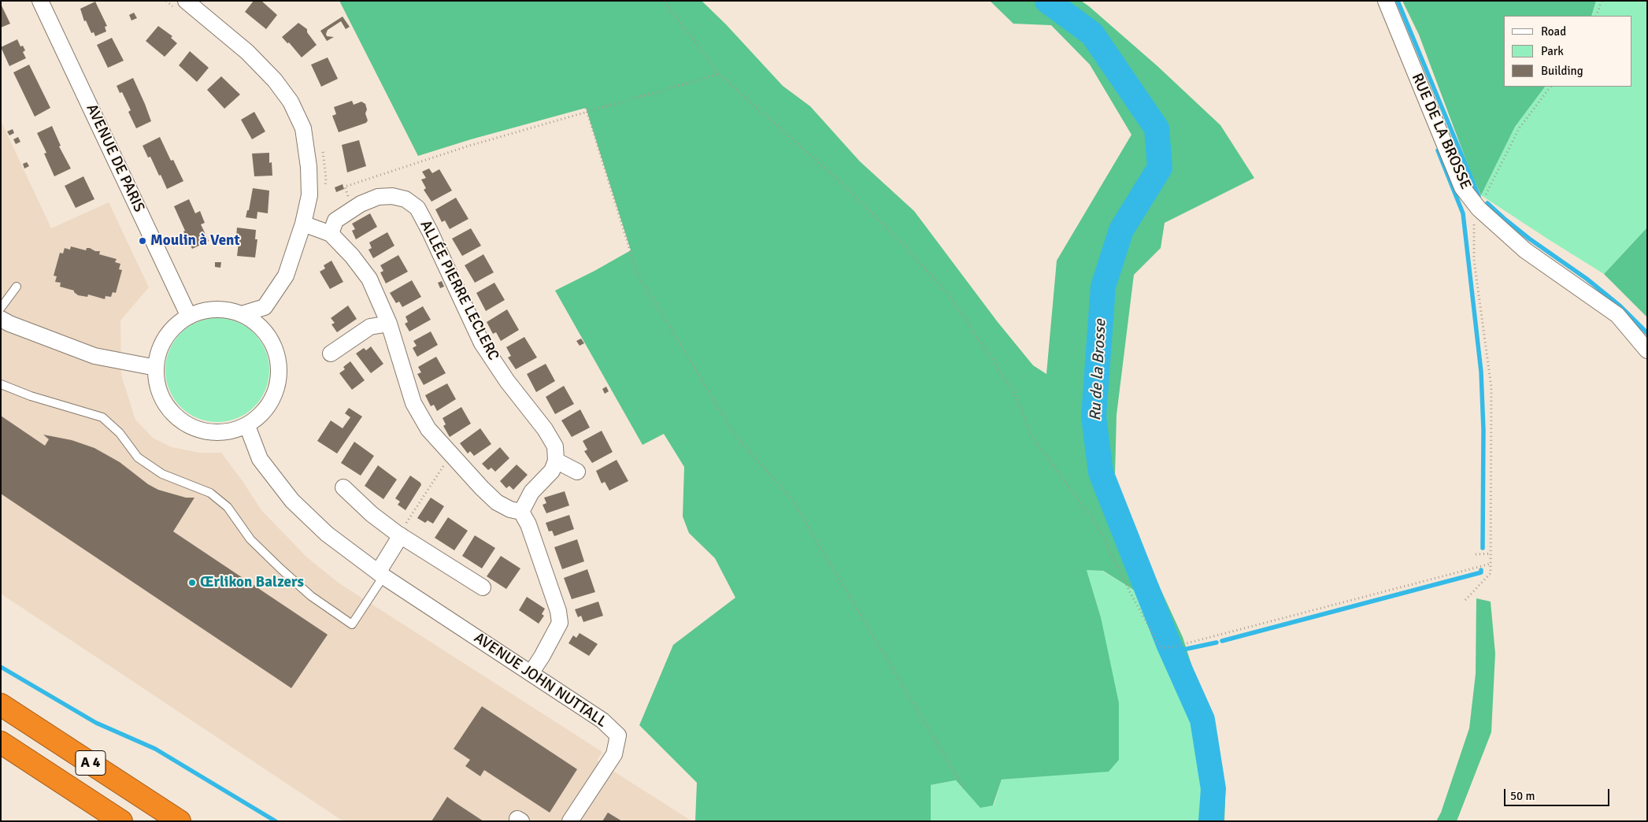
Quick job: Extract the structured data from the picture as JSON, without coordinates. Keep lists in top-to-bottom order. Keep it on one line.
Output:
{"streets":{"highway":["A 4"],"street":["RUE DE LA BROSSE","AVENUE DE PARIS","ALLÉE PIERRE LECLERC","AVENUE JOHN NUTTALL"]},"crossings":[["AVENUE DE PARIS","AVENUE JOHN NUTTALL"]],"water":["Ru de la Brosse"],"places":["Moulin à Vent","Œrlikon Balzers"],"legend":["Road","Park","Building"],"scale_bar":"50 m"}
